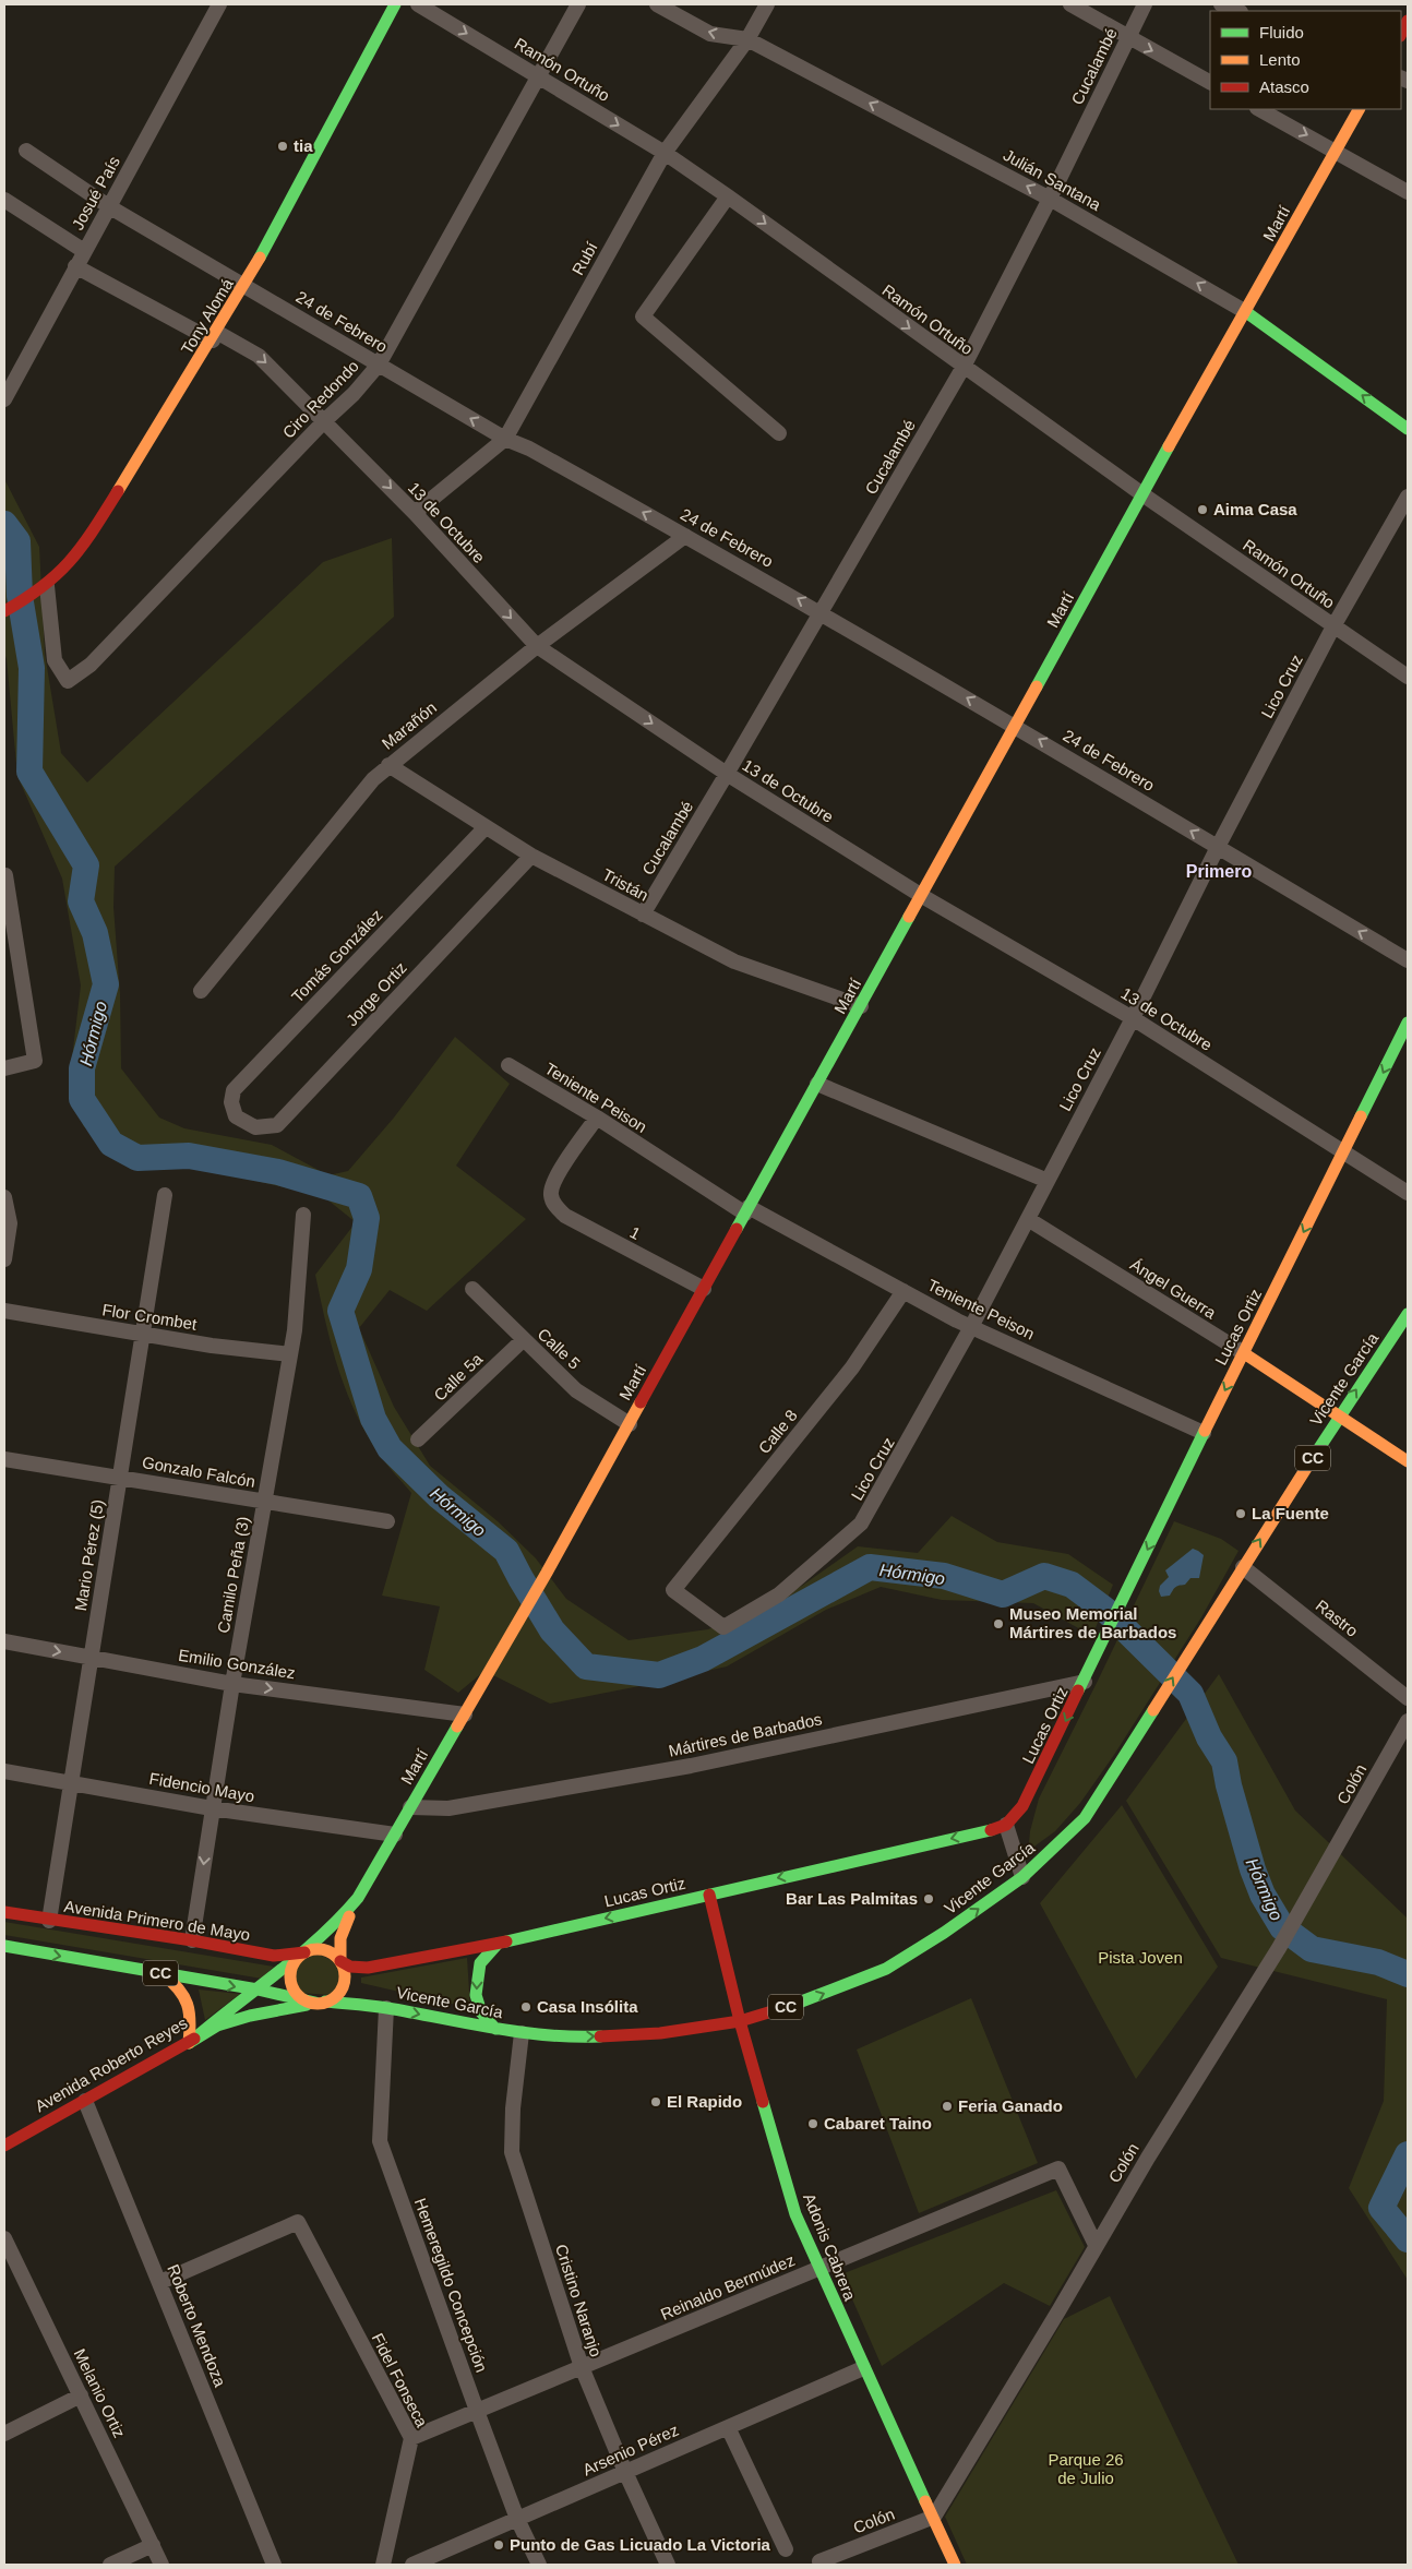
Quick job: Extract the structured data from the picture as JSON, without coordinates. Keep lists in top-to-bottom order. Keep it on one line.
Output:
{"streets":{"main road":["Julián Santana","Martí","Tony Alomá","Ángel Guerra","Lucas Ortiz","Vicente García","CC","Avenida Primero de Mayo","Avenida Roberto Reyes","Adonis Cabrera"],"street":["Cucalambé","Ramón Ortuño","Josué País","Rubí","24 de Febrero","Ciro Redondo","13 de Octubre","Lico Cruz","Marañón","Tristán","Tomás González","Jorge Ortiz","Teniente Peison","1","Flor Crombet","Calle 5","Calle 5a","Calle 8","Gonzalo Falcón","Mario Pérez (5)","Camilo Peña (3)","Rastro","Emilio González","Mártires de Barbados","Colón","Fidencio Mayo","Hemeregildo Concepción","Reinaldo Bermúdez","Cristino Naranjo","Roberto Mendoza","Fidel Fonseca","Melanio Ortiz","Arsenio Pérez"]},"crossings":[["Cucalambé","Ramón Ortuño"],["Cucalambé","Julián Santana"],["Cucalambé","24 de Febrero"],["Cucalambé","13 de Octubre"],["Cucalambé","Tristán"],["Ramón Ortuño","Martí"],["Ramón Ortuño","Rubí"],["Ramón Ortuño","Ciro Redondo"],["Ramón Ortuño","Lico Cruz"],["Julián Santana","Martí"],["Julián Santana","Rubí"],["Josué País","24 de Febrero"],["Josué País","13 de Octubre"],["Martí","24 de Febrero"],["Martí","13 de Octubre"],["Martí","Tristán"],["Martí","Teniente Peison"],["Martí","1"],["Martí","Lucas Ortiz"],["Martí","Calle 5"],["Martí","Vicente García"],["Martí","CC"],["Martí","Emilio González"],["Martí","Mártires de Barbados"],["Martí","Fidencio Mayo"],["Martí","Avenida Primero de Mayo"],["Martí","Avenida Roberto Reyes"],["Rubí","24 de Febrero"],["Rubí","13 de Octubre"],["Tony Alomá","24 de Febrero"],["Tony Alomá","Ciro Redondo"],["Tony Alomá","13 de Octubre"],["24 de Febrero","Ciro Redondo"],["24 de Febrero","Lico Cruz"],["24 de Febrero","Marañón"],["Ciro Redondo","13 de Octubre"],["13 de Octubre","Lico Cruz"],["13 de Octubre","Marañón"],["13 de Octubre","Lucas Ortiz"],["Lico Cruz","Teniente Peison"],["Lico Cruz","Ángel Guerra"],["Lico Cruz","Calle 8"],["Marañón","Tristán"],["Tristán","Tomás González"],["Tristán","Jorge Ortiz"],["Tomás González","Jorge Ortiz"],["Teniente Peison","1"],["Teniente Peison","Lucas Ortiz"],["Teniente Peison","Calle 8"],["Ángel Guerra","Lucas Ortiz"],["Ángel Guerra","Vicente García"],["Flor Crombet","Mario Pérez (5)"],["Flor Crombet","Camilo Peña (3)"],["Lucas Ortiz","Vicente García"],["Lucas Ortiz","CC"],["Lucas Ortiz","Mártires de Barbados"],["Lucas Ortiz","Avenida Primero de Mayo"],["Lucas Ortiz","Avenida Roberto Reyes"],["Lucas Ortiz","Adonis Cabrera"],["Calle 5","Calle 5a"],["Vicente García","CC"],["Vicente García","Rastro"],["Vicente García","Avenida Primero de Mayo"],["Vicente García","Avenida Roberto Reyes"],["Vicente García","Adonis Cabrera"],["Vicente García","Hemeregildo Concepción"],["Vicente García","Cristino Naranjo"],["CC","Avenida Primero de Mayo"],["CC","Avenida Roberto Reyes"],["Gonzalo Falcón","Mario Pérez (5)"],["Gonzalo Falcón","Camilo Peña (3)"],["Mario Pérez (5)","Emilio González"],["Mario Pérez (5)","Fidencio Mayo"],["Mario Pérez (5)","Avenida Primero de Mayo"],["Camilo Peña (3)","Emilio González"],["Camilo Peña (3)","Fidencio Mayo"],["Camilo Peña (3)","Avenida Primero de Mayo"],["Colón","Adonis Cabrera"],["Colón","Reinaldo Bermúdez"],["Avenida Primero de Mayo","Avenida Roberto Reyes"],["Avenida Roberto Reyes","Roberto Mendoza"],["Adonis Cabrera","Reinaldo Bermúdez"],["Adonis Cabrera","Arsenio Pérez"],["Hemeregildo Concepción","Reinaldo Bermúdez"],["Hemeregildo Concepción","Arsenio Pérez"],["Reinaldo Bermúdez","Cristino Naranjo"],["Reinaldo Bermúdez","Fidel Fonseca"],["Cristino Naranjo","Arsenio Pérez"],["Roberto Mendoza","Fidel Fonseca"]],"one_way":["Ramón Ortuño","Julián Santana","24 de Febrero","13 de Octubre","Lucas Ortiz","Vicente García","Emilio González"],"districts":["Primero"],"water":["Hórmigo"],"parks":["Pista Joven","Parque 26 de Julio"],"places":["tia","Aima Casa","La Fuente","Museo Memorial Mártires de Barbados","Bar Las Palmitas","Casa Insólita","El Rapido","Feria Ganado","Cabaret Taino","Punto de Gas Licuado La Victoria"],"legend":["Fluido","Lento","Atasco"]}
